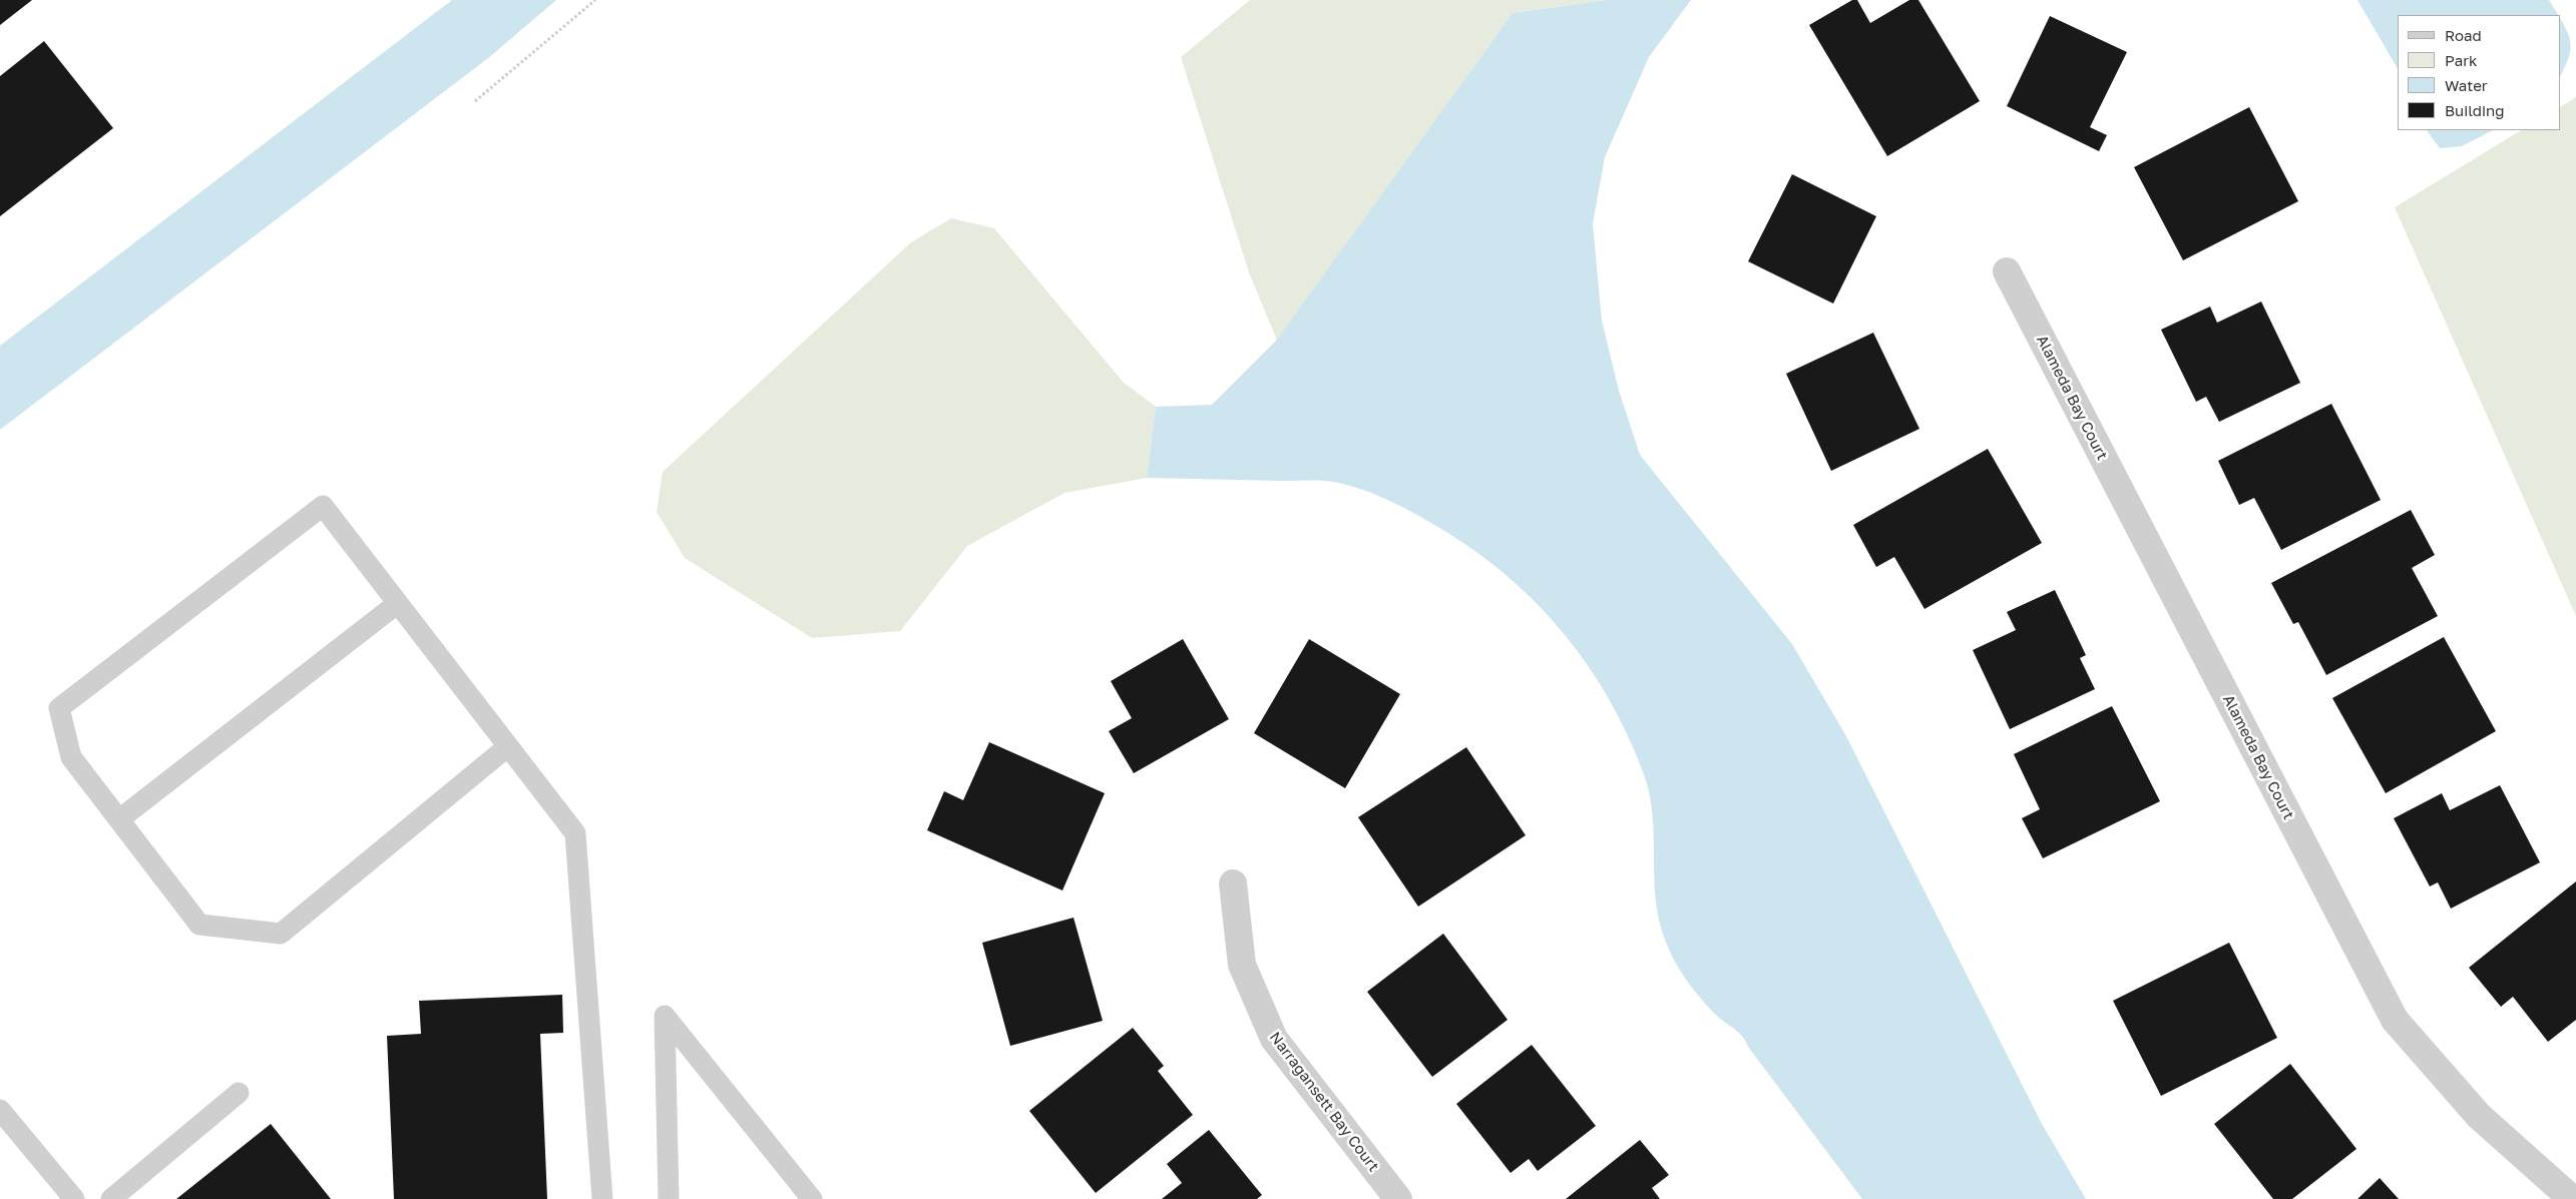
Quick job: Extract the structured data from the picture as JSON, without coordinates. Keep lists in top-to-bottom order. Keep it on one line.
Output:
{"streets":{"street":["Alameda Bay Court","Narragansett Bay Court"]},"legend":["Road","Park","Water","Building"]}
